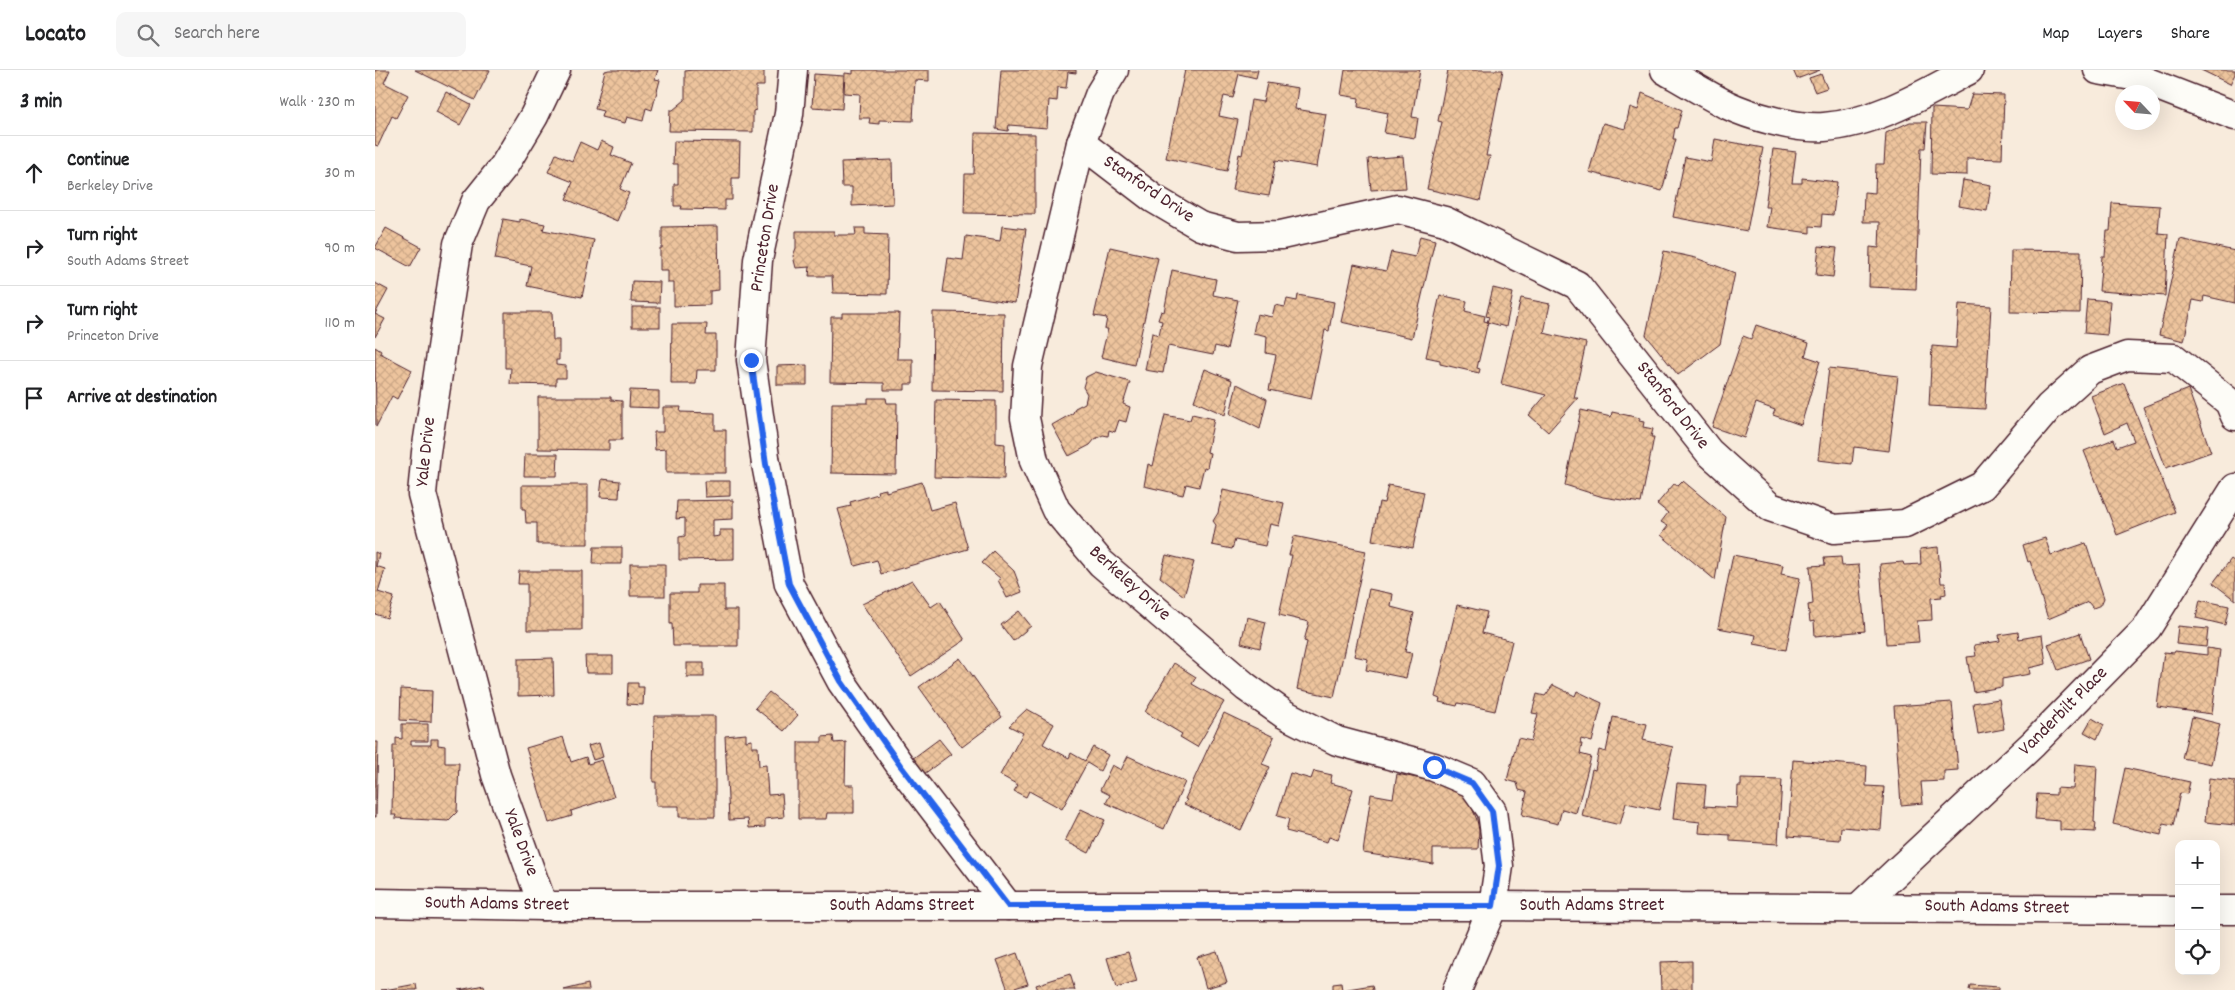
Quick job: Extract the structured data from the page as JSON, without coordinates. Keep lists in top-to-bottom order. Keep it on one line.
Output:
{"streets":{"street":["Stanford Drive","Princeton Drive","Yale Drive","Berkeley Drive","Vanderbilt Place","South Adams Street"]},"crossings":[["Stanford Drive","Berkeley Drive"],["Princeton Drive","South Adams Street"],["Yale Drive","South Adams Street"],["Berkeley Drive","South Adams Street"],["Vanderbilt Place","South Adams Street"]],"north":"top left","page":{"header":"Locato","search":"Search here","nav":["Map","Layers","Share"],"heading":["3 min","Walk · 230 m"],"list":[["Continue","Berkeley Drive","30 m"],["Turn right","South Adams Street","90 m"],["Turn right","Princeton Drive","110 m"],"Arrive at destination"],"map_buttons":["+","−"]}}
